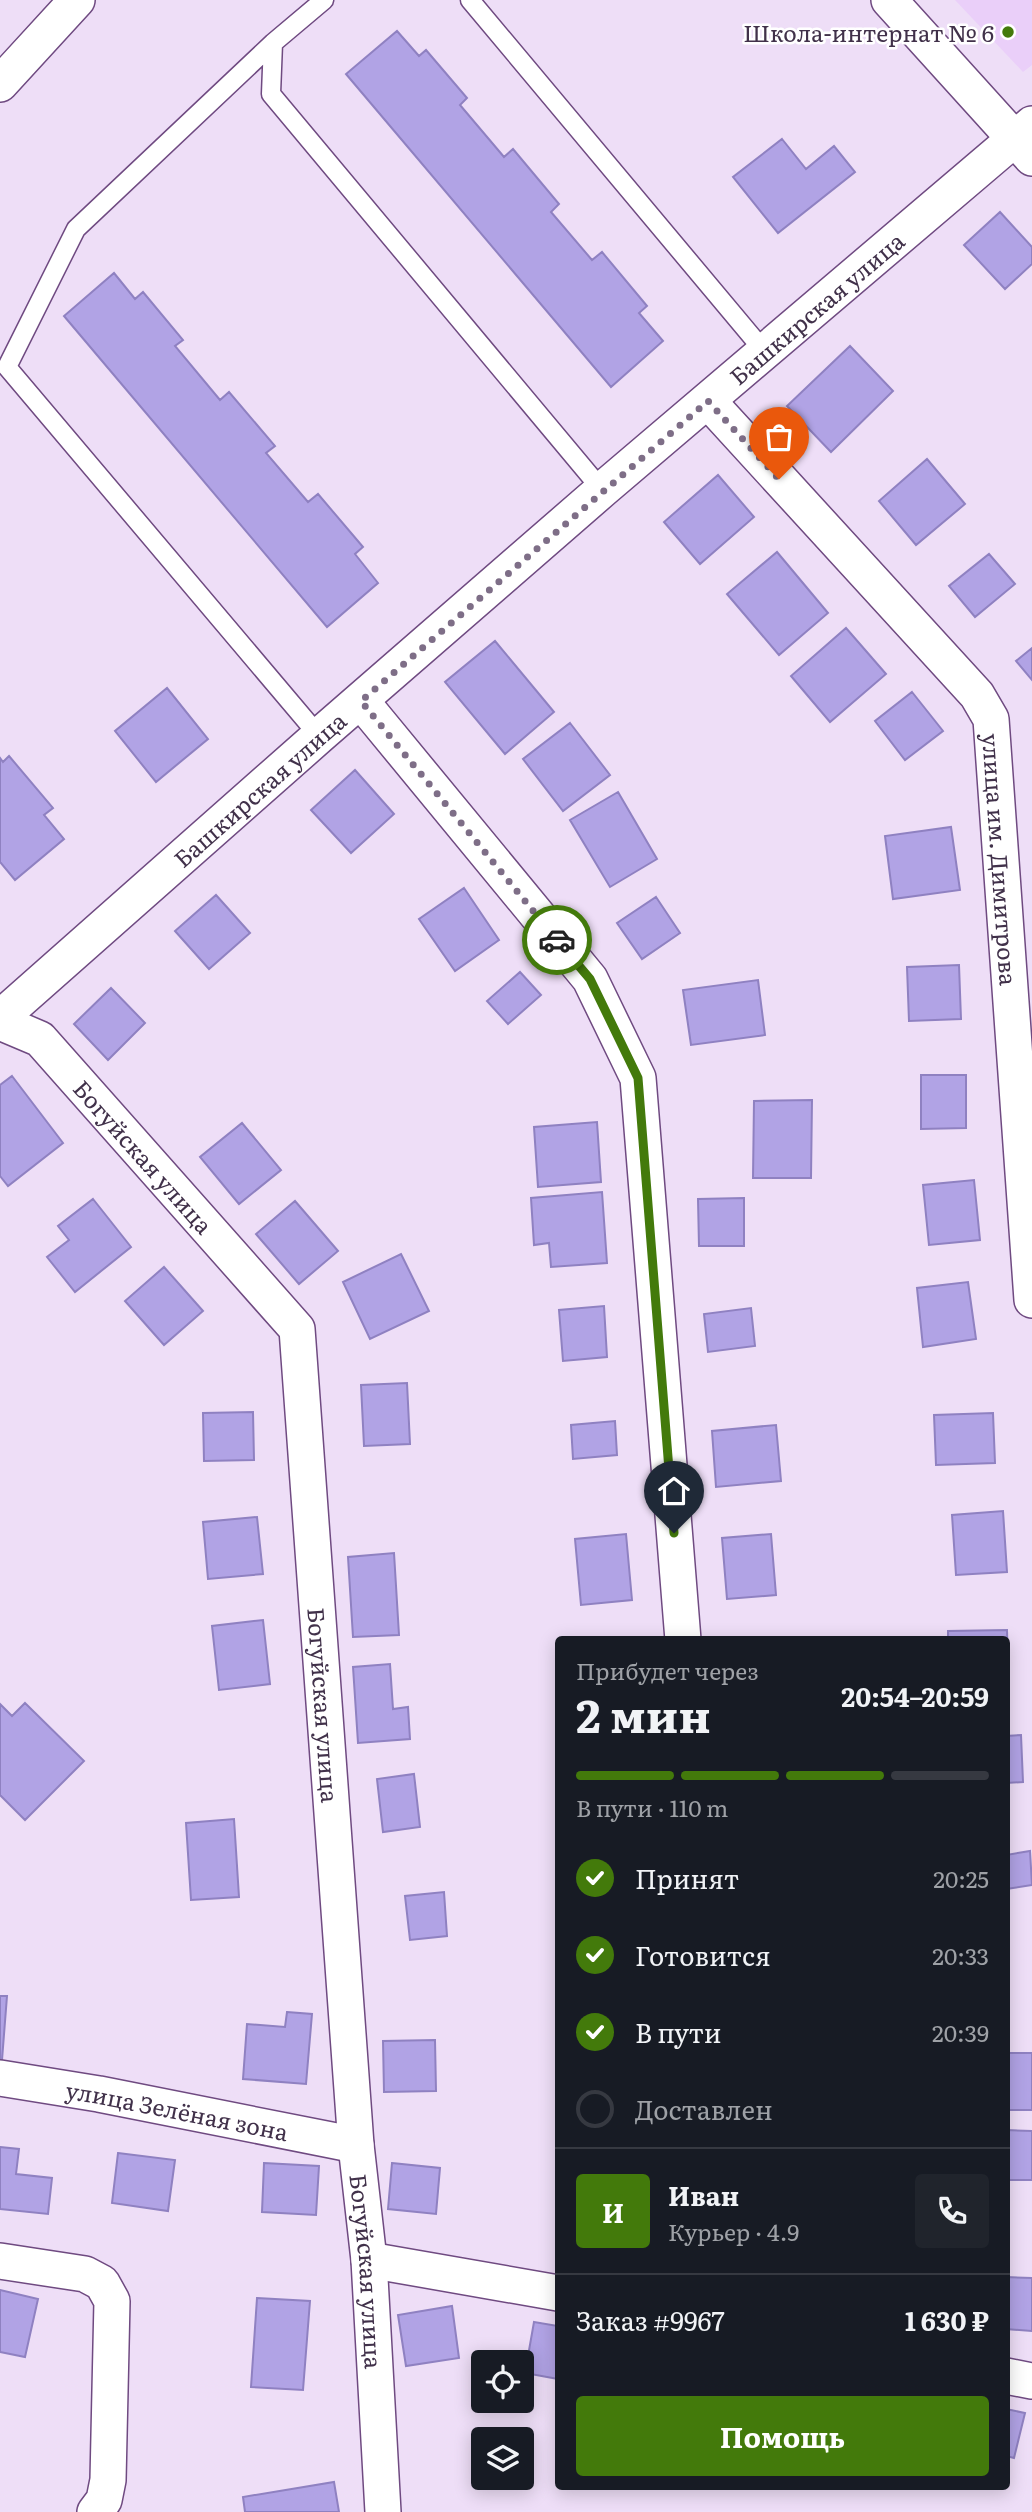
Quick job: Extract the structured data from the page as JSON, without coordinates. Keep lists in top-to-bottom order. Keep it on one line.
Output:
{"streets":{"street":["Башкирская улица","улица им. Димитрова","Богуйская улица","улица Зелёная зона"]},"crossings":[["Башкирская улица","улица им. Димитрова"],["Башкирская улица","Богуйская улица"],["Богуйская улица","улица Зелёная зона"]],"places":["Школа-интернат № 6"],"page":{"heading":["2 мин","Прибудет через","20:54–20:59"],"panel":["Иван","Курьер · 4.9","Заказ #9967","1 630 ₽"],"bar":"В пути · 110 m","list":[["Принят","20:25"],["Готовится","20:33"],["В пути","20:39"],"Доставлен"],"round":"И","buttons":"Помощь"}}
